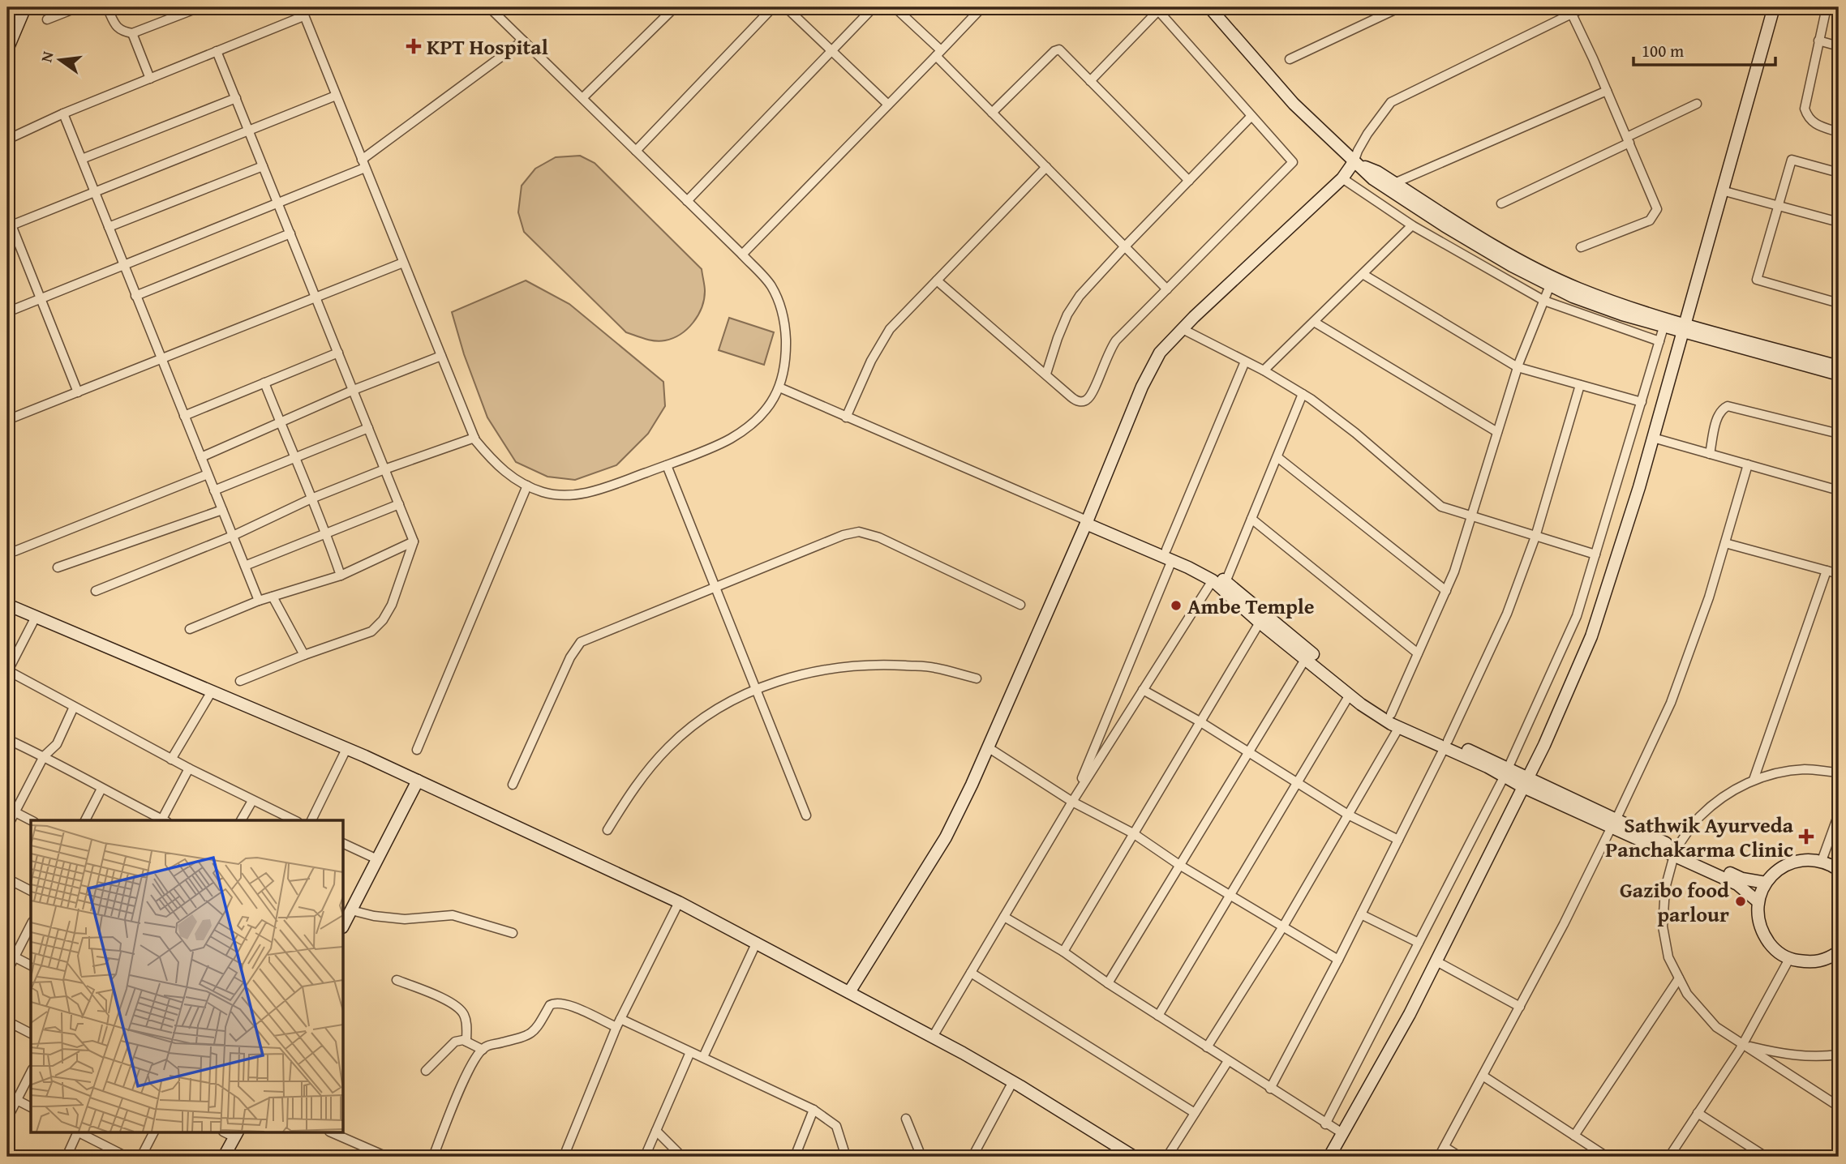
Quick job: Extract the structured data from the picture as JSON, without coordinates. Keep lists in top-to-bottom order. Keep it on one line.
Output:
{"places":{"health":["KPT Hospital","Sathwik Ayurveda Panchakarma Clinic"],"other":["Ambe Temple","Gazibo food parlour"]},"scale_bar":"100 m","north":"left"}
